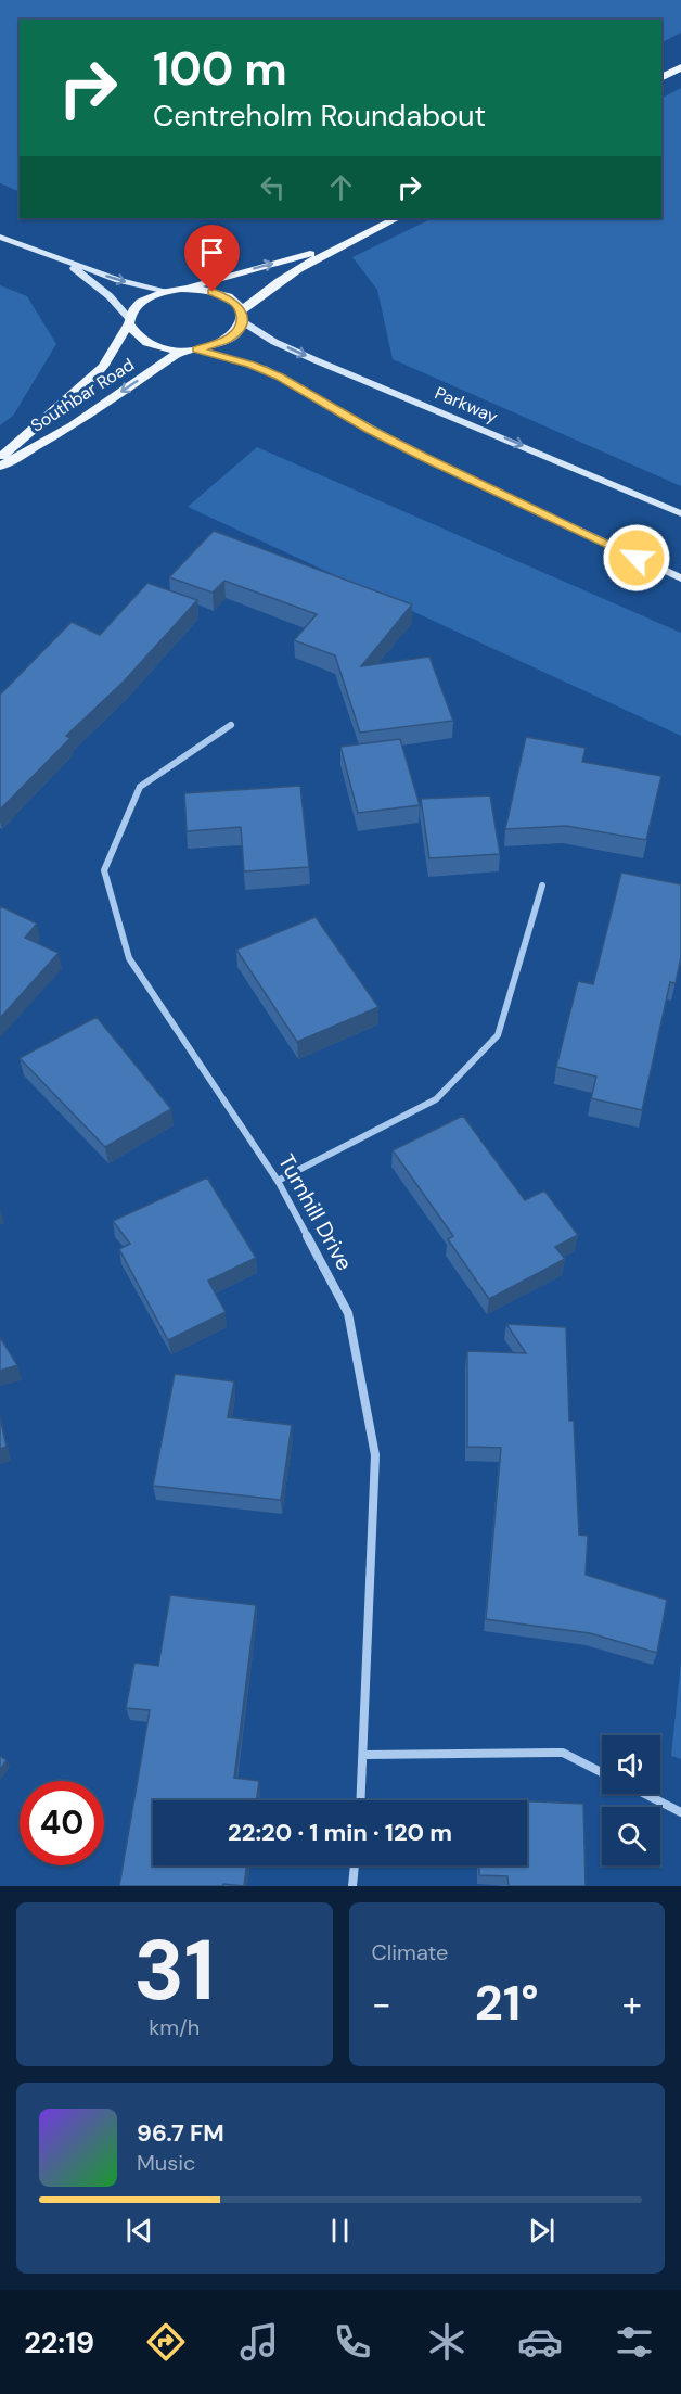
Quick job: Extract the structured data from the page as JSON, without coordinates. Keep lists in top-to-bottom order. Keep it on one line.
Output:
{"streets":{"main road":["Southbar Road"],"street":["Parkway","Turnhill Drive"]},"page":{"turn":["100 m","Centreholm Roundabout"],"limit":"40","trip":"22:20 · 1 min · 120 m","tile":[["31","km/h"],"Climate"],"heat":["−","21°","+"],"song":["96.7 FM","Music"],"tabs":"22:19"}}
